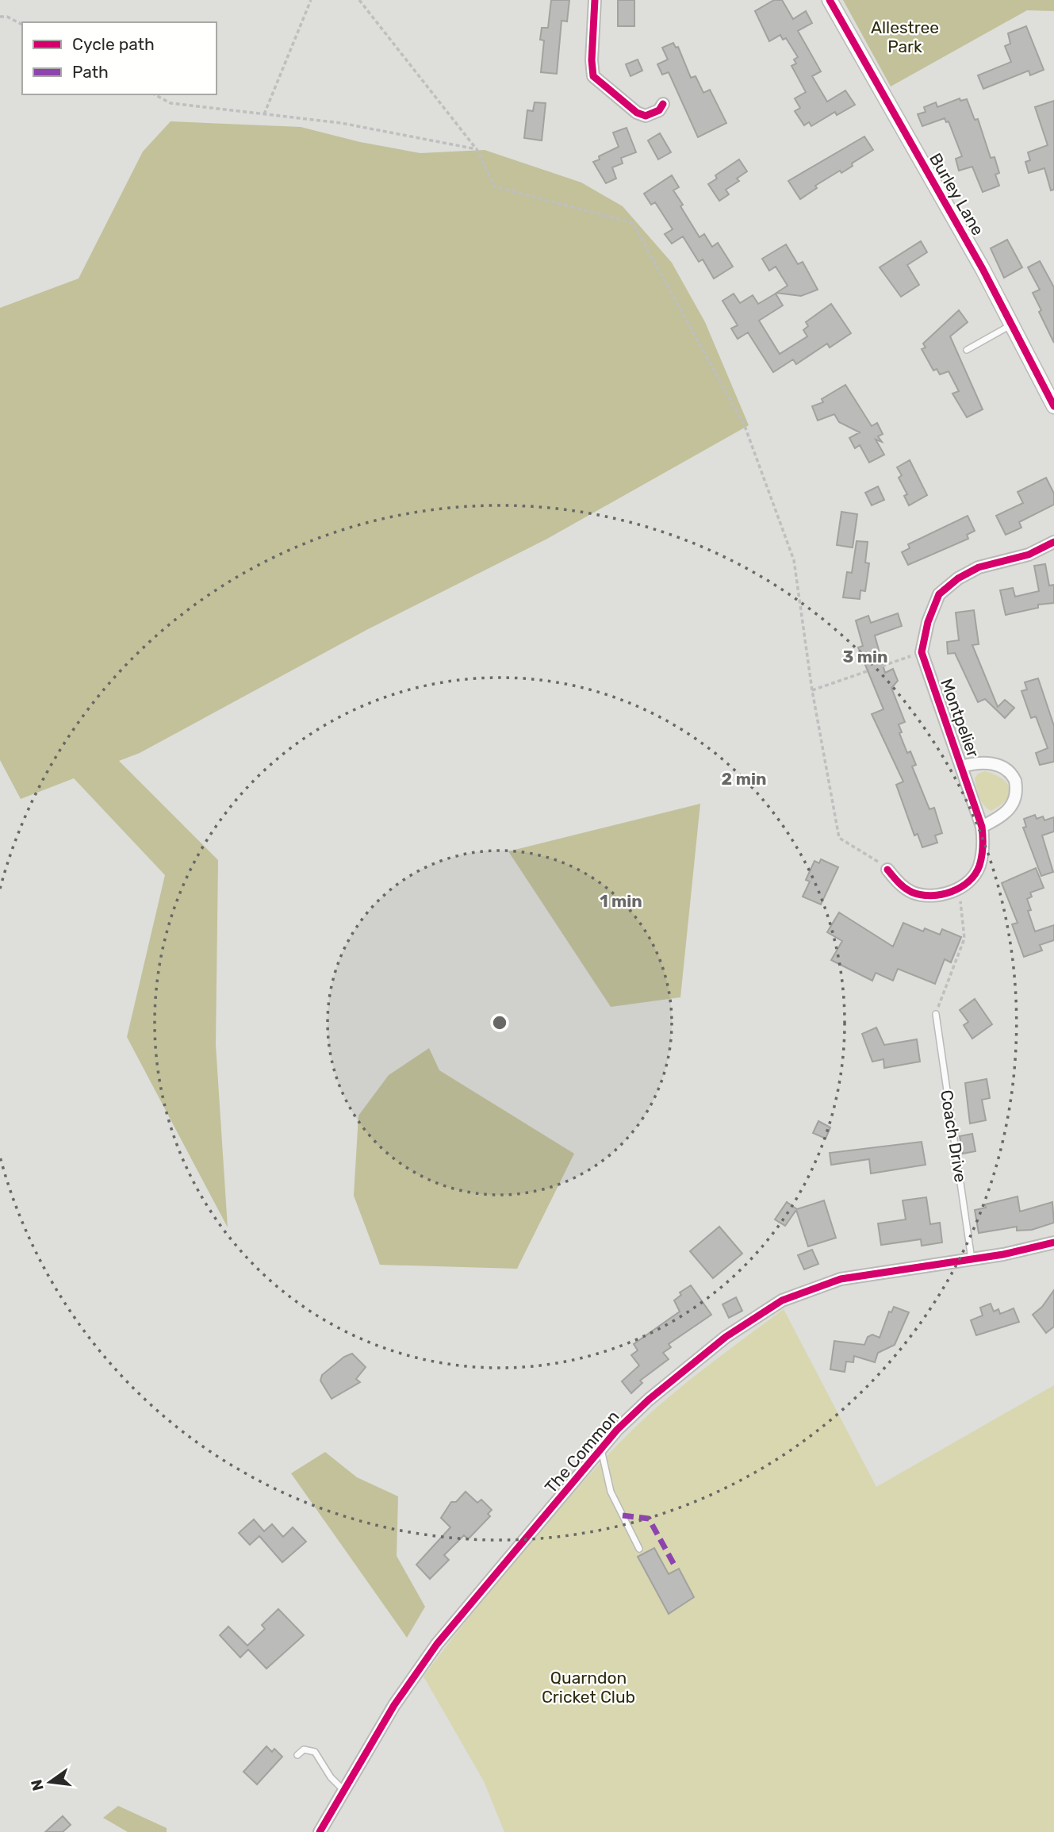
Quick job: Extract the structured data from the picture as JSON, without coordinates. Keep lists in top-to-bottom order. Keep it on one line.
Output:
{"streets":{"street":["Burley Lane","Montpelier","The Common"],"lane":["Coach Drive"]},"crossings":[["Coach Drive","The Common"]],"parks":["Allestree Park","Quarndon Cricket Club"],"legend":["Cycle path","Path"],"north":"left","rings":["3 min","2 min","1 min"]}
